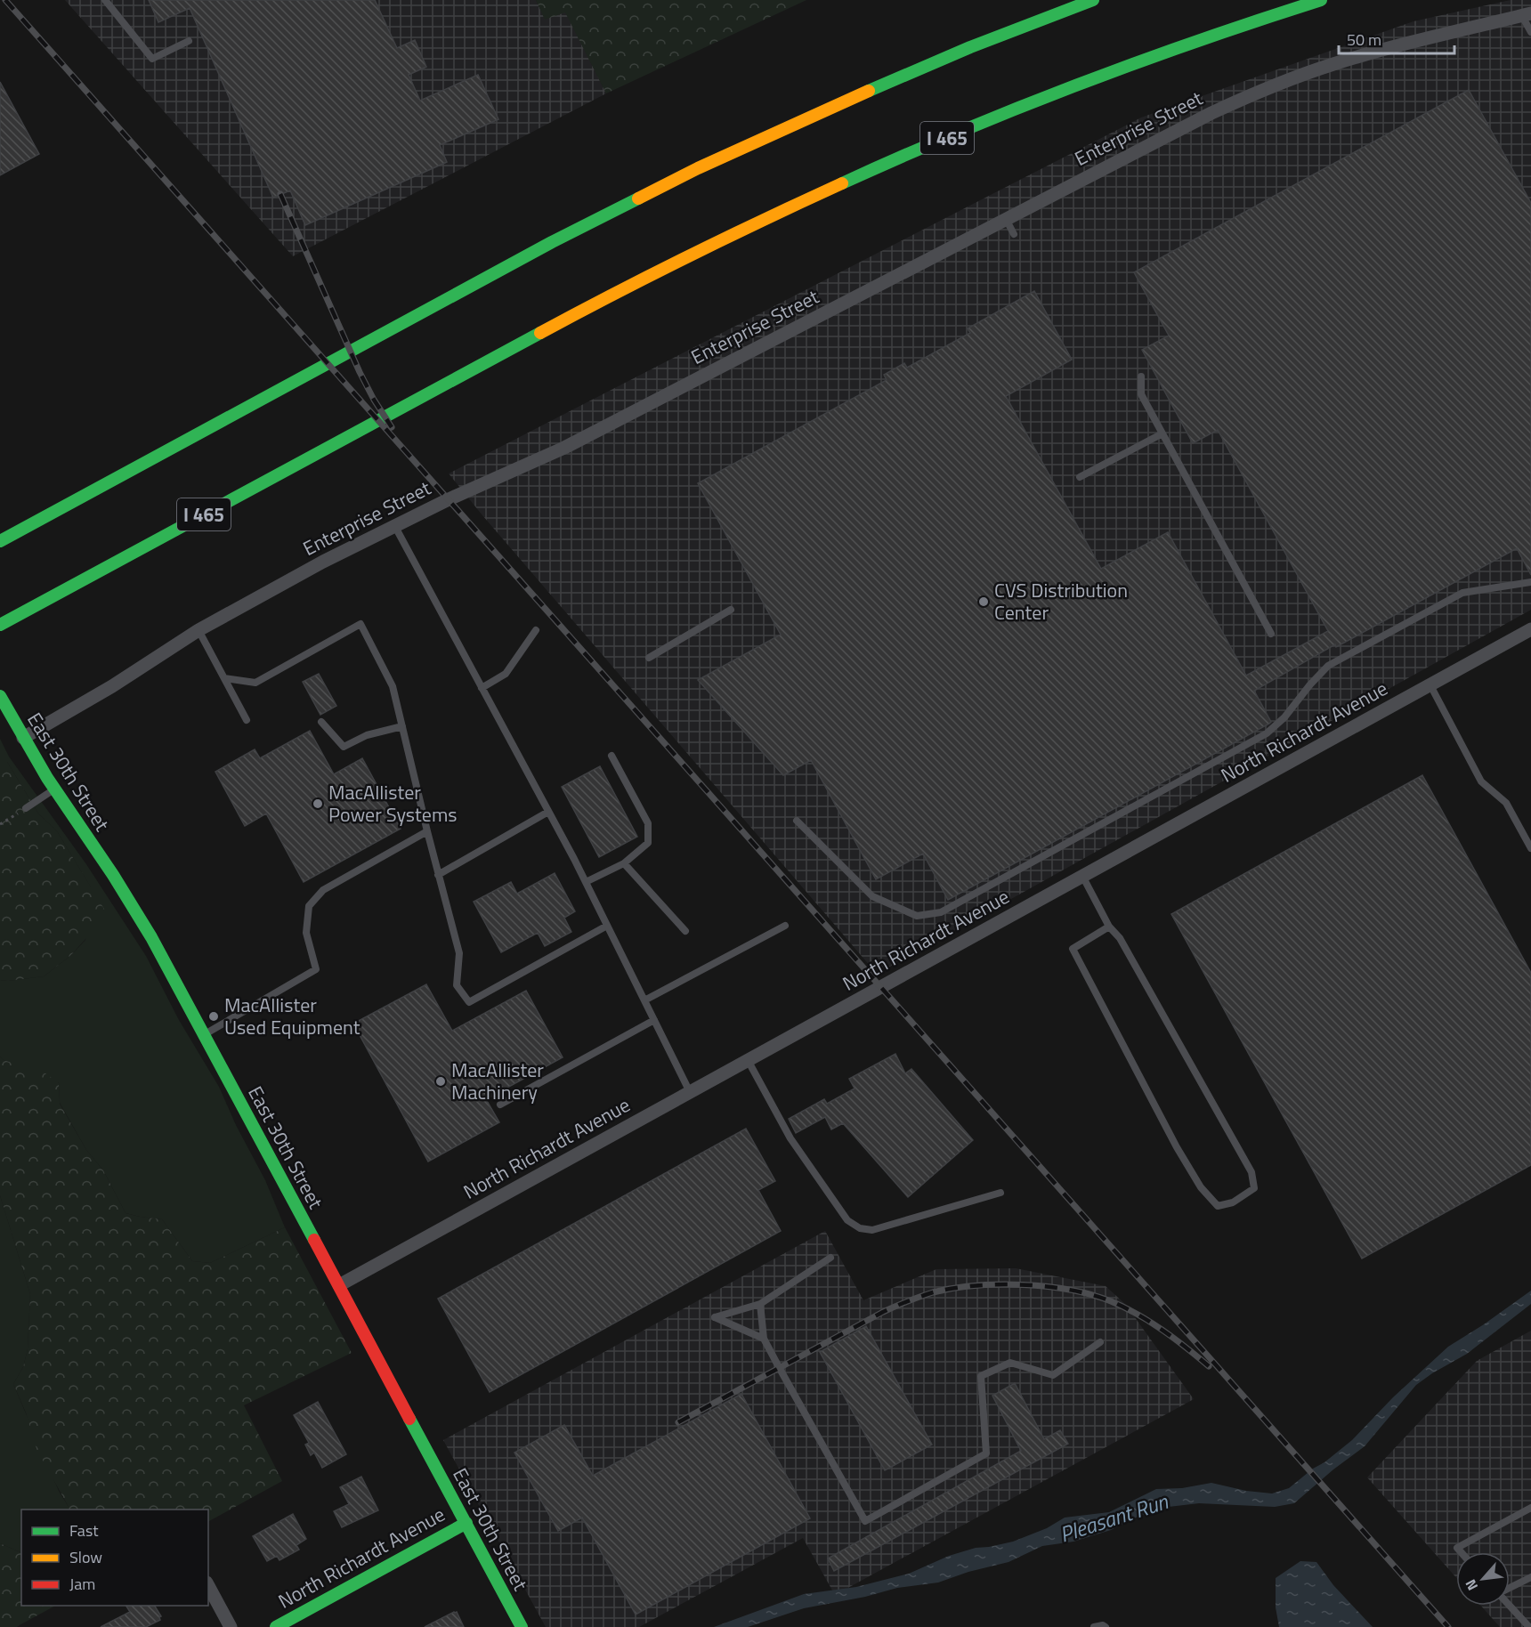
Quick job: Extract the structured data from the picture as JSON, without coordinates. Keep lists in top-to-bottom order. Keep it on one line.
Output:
{"streets":{"main road":["I 465","North Richardt Avenue","East 30th Street"],"street":["Enterprise Street"]},"crossings":[["Enterprise Street","East 30th Street"],["North Richardt Avenue","East 30th Street"]],"water":["Pleasant Run"],"places":["CVS Distribution Center","MacAllister Power Systems","MacAllister Used Equipment","MacAllister Machinery"],"legend":["Fast","Slow","Jam"],"scale_bar":"50 m","north":"bottom left"}
